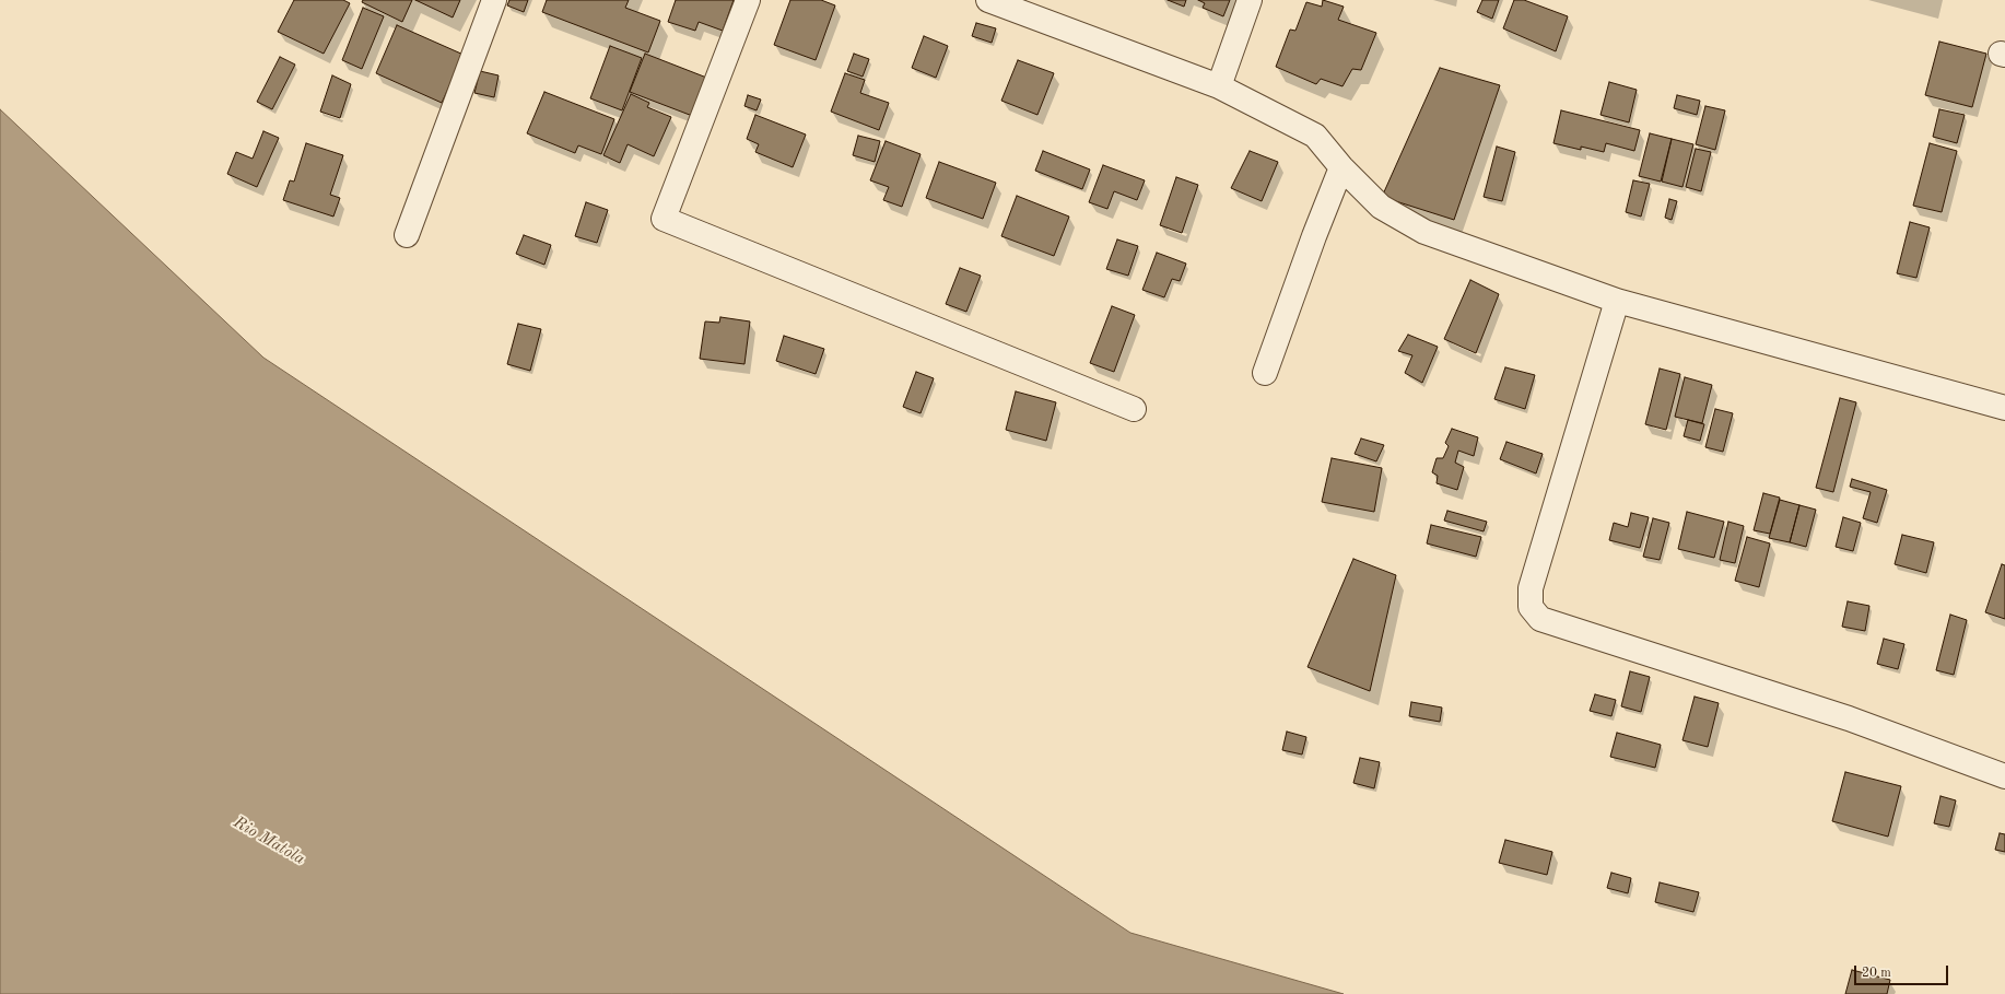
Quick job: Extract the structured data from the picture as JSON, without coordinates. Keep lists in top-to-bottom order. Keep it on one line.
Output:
{"water":["Rio Matola"],"scale_bar":"20 m"}
